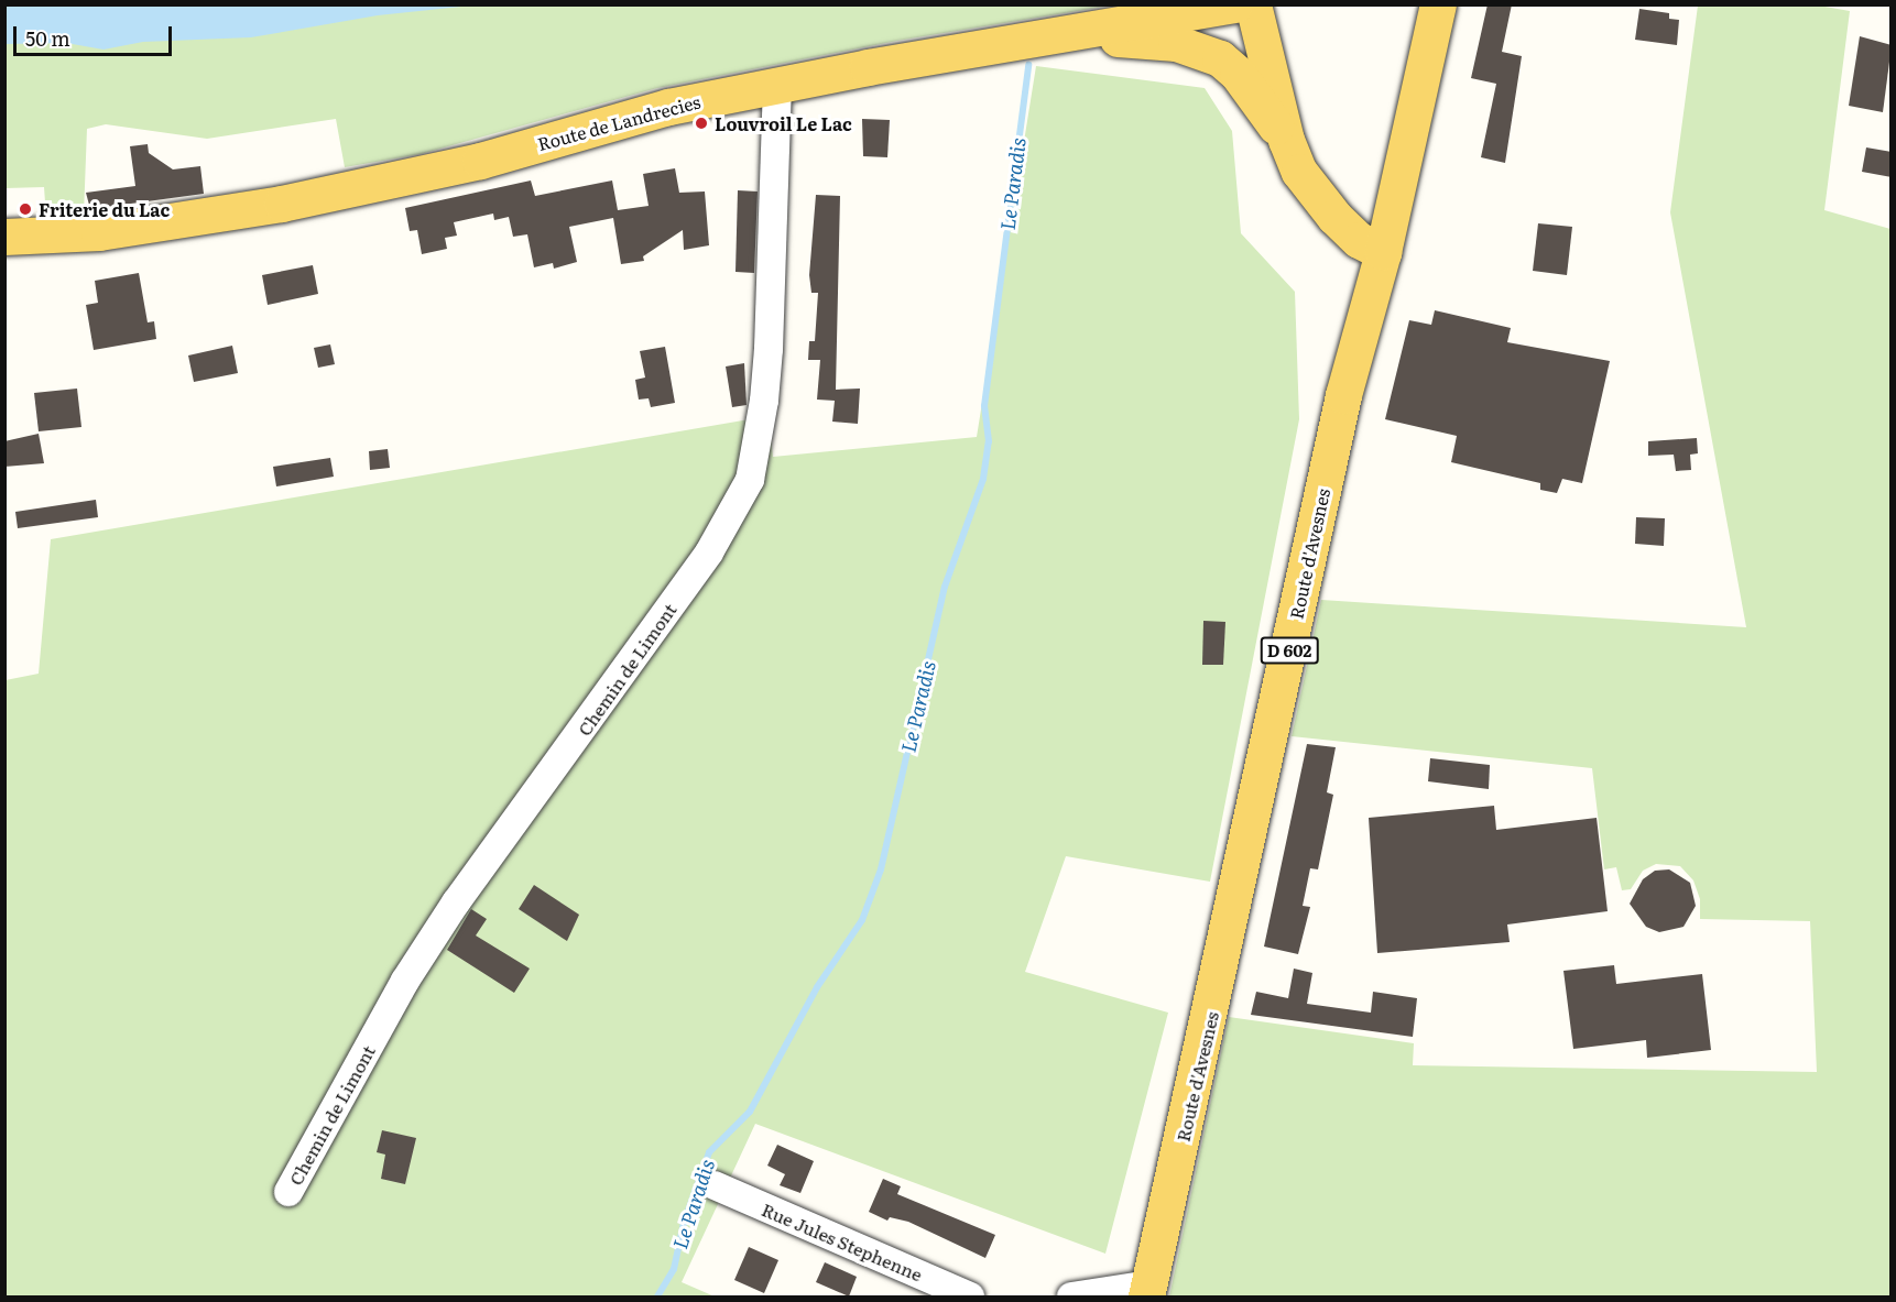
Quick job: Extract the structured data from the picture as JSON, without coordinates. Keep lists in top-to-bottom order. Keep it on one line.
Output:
{"streets":{"main road":["Route de Landrecies","Route d'Avesnes","D 602"],"street":["Chemin de Limont","Rue Jules Stephenne"]},"crossings":[["Route de Landrecies","Chemin de Limont"]],"water":["Le Paradis"],"places":["Louvroil Le Lac","Friterie du Lac"],"scale_bar":"50 m"}
